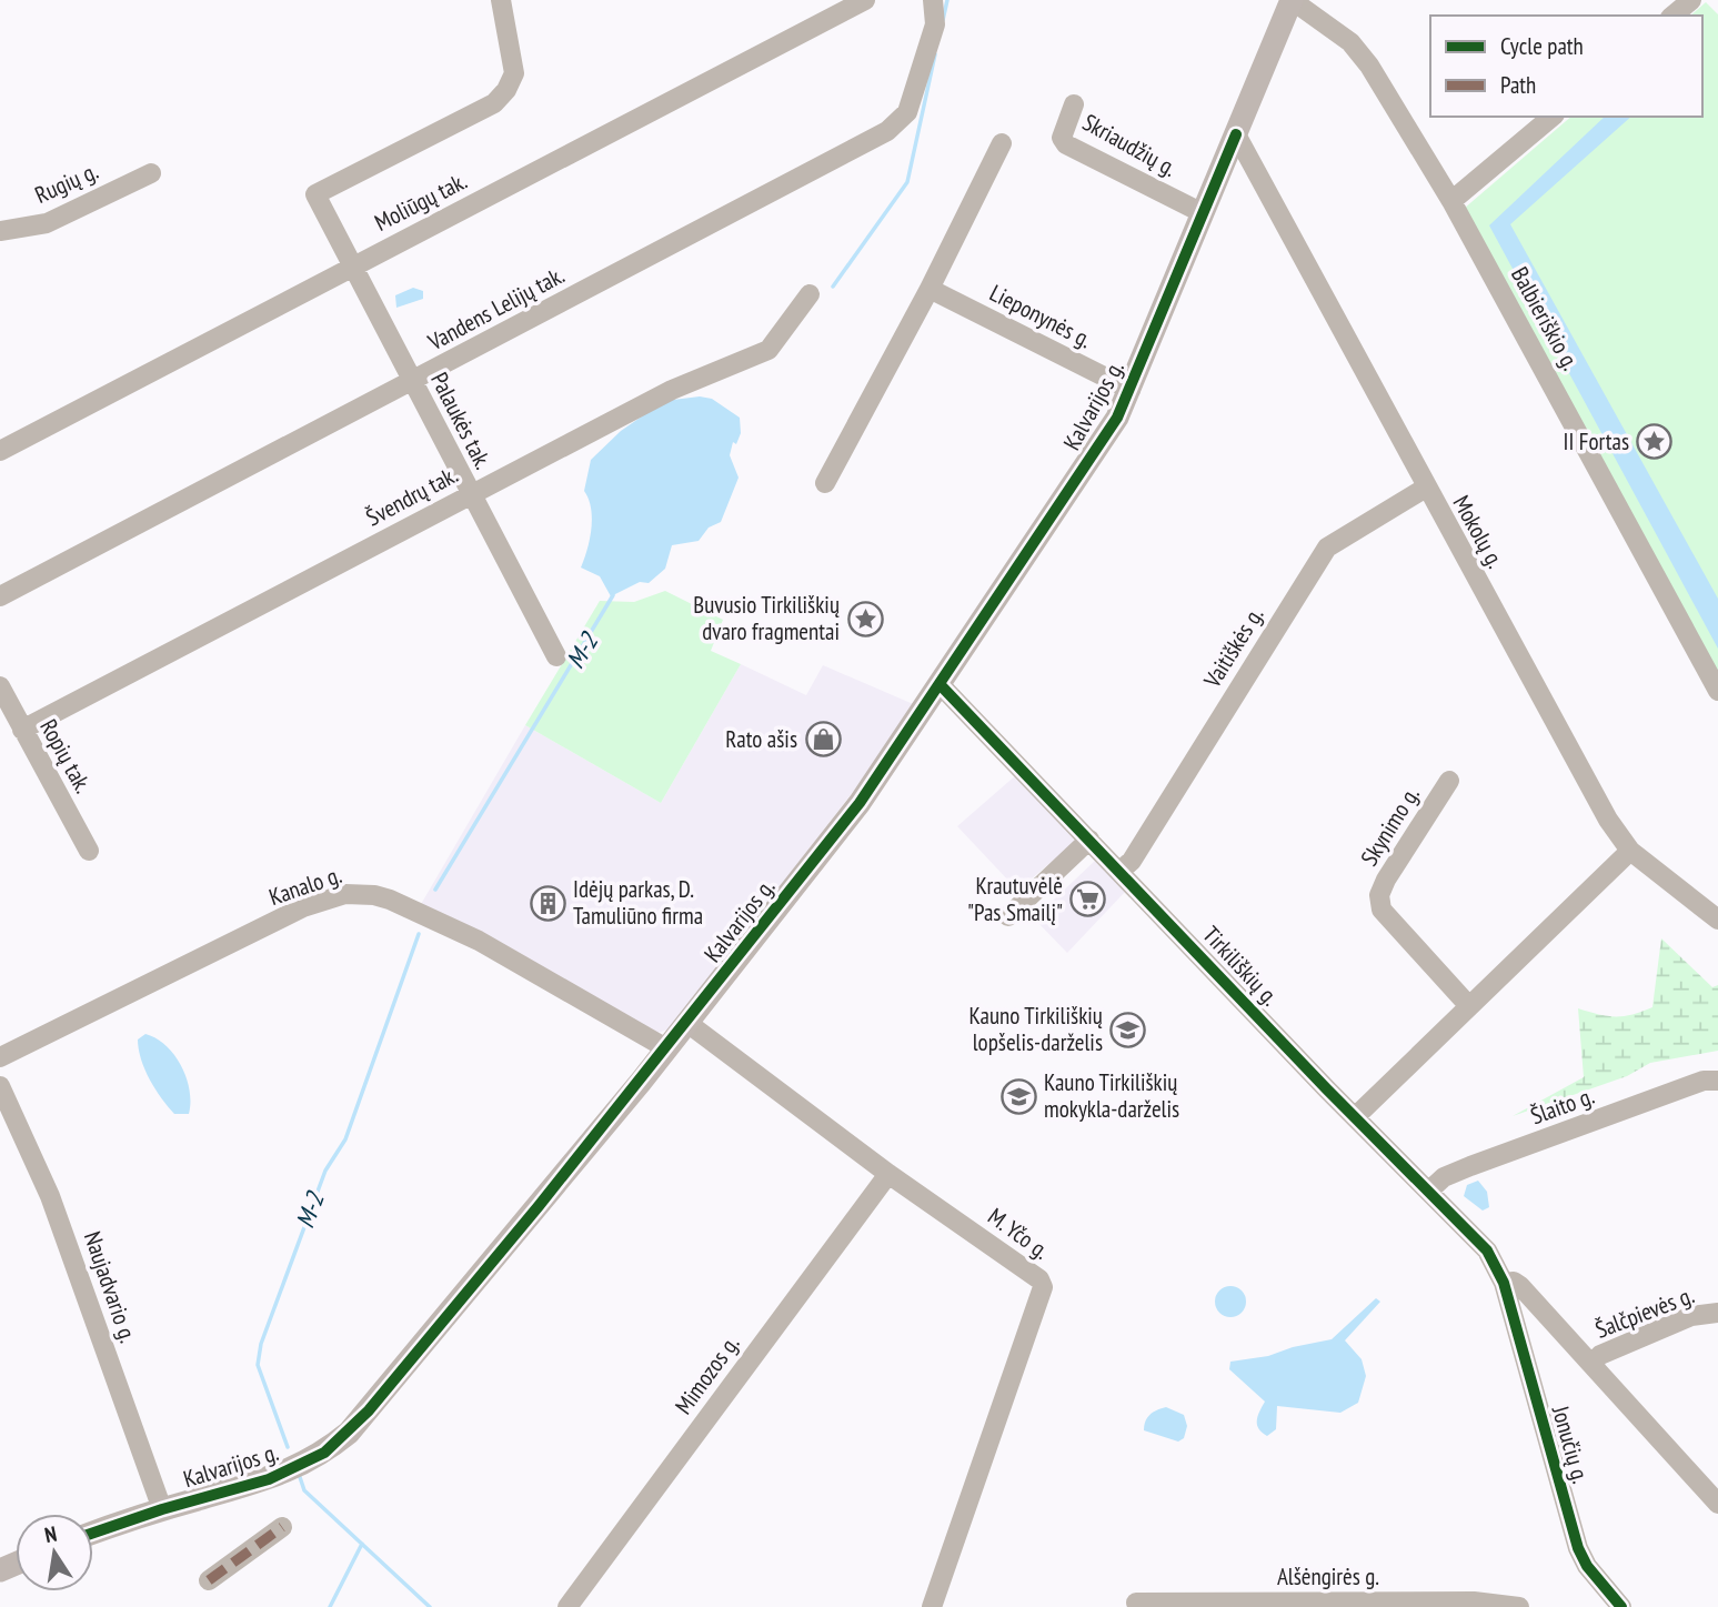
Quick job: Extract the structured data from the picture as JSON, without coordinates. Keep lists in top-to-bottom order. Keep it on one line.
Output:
{"streets":{"main road":["Kalvarijos g."],"street":["Skriaudžių g.","Rugių g.","Moliūgų tak.","Vandens Lelijų tak.","Lieponynės g.","Balbieriškio g.","Palaukės tak.","Švendrų tak.","Mokolų g.","Vaitiškės g.","Ropių tak.","Skynimo g.","Kanalo g.","Tirkiliškių g.","Šlaito g.","M. Yčo g.","Naujadvario g.","Šalčpievės g.","Mimozos g.","Jonučių g.","Alšėngirės g."]},"crossings":[["Skriaudžių g.","Kalvarijos g."],["Moliūgų tak.","Palaukės tak."],["Vandens Lelijų tak.","Palaukės tak."],["Lieponynės g.","Kalvarijos g."],["Balbieriškio g.","Kalvarijos g."],["Kalvarijos g.","Mokolų g."],["Kalvarijos g.","Kanalo g."],["Kalvarijos g.","Tirkiliškių g."],["Kalvarijos g.","M. Yčo g."],["Kalvarijos g.","Naujadvario g."],["Palaukės tak.","Švendrų tak."],["Švendrų tak.","Ropių tak."],["Mokolų g.","Vaitiškės g."],["Vaitiškės g.","Tirkiliškių g."],["Tirkiliškių g.","Šlaito g."],["Tirkiliškių g.","Jonučių g."],["M. Yčo g.","Mimozos g."]],"water":["M-2"],"places":{"place":["II Fortas","Buvusio Tirkiliškių dvaro fragmentai"],"shop":["Rato ašis"],"supermarket":["Krautuvėlė \"Pas Smailį\""],"building":["Idėjų parkas, D. Tamuliūno firma"],"school or university":["Kauno Tirkiliškių lopšelis-darželis","Kauno Tirkiliškių mokykla-darželis"]},"legend":["Cycle path","Path"],"north":"top"}
